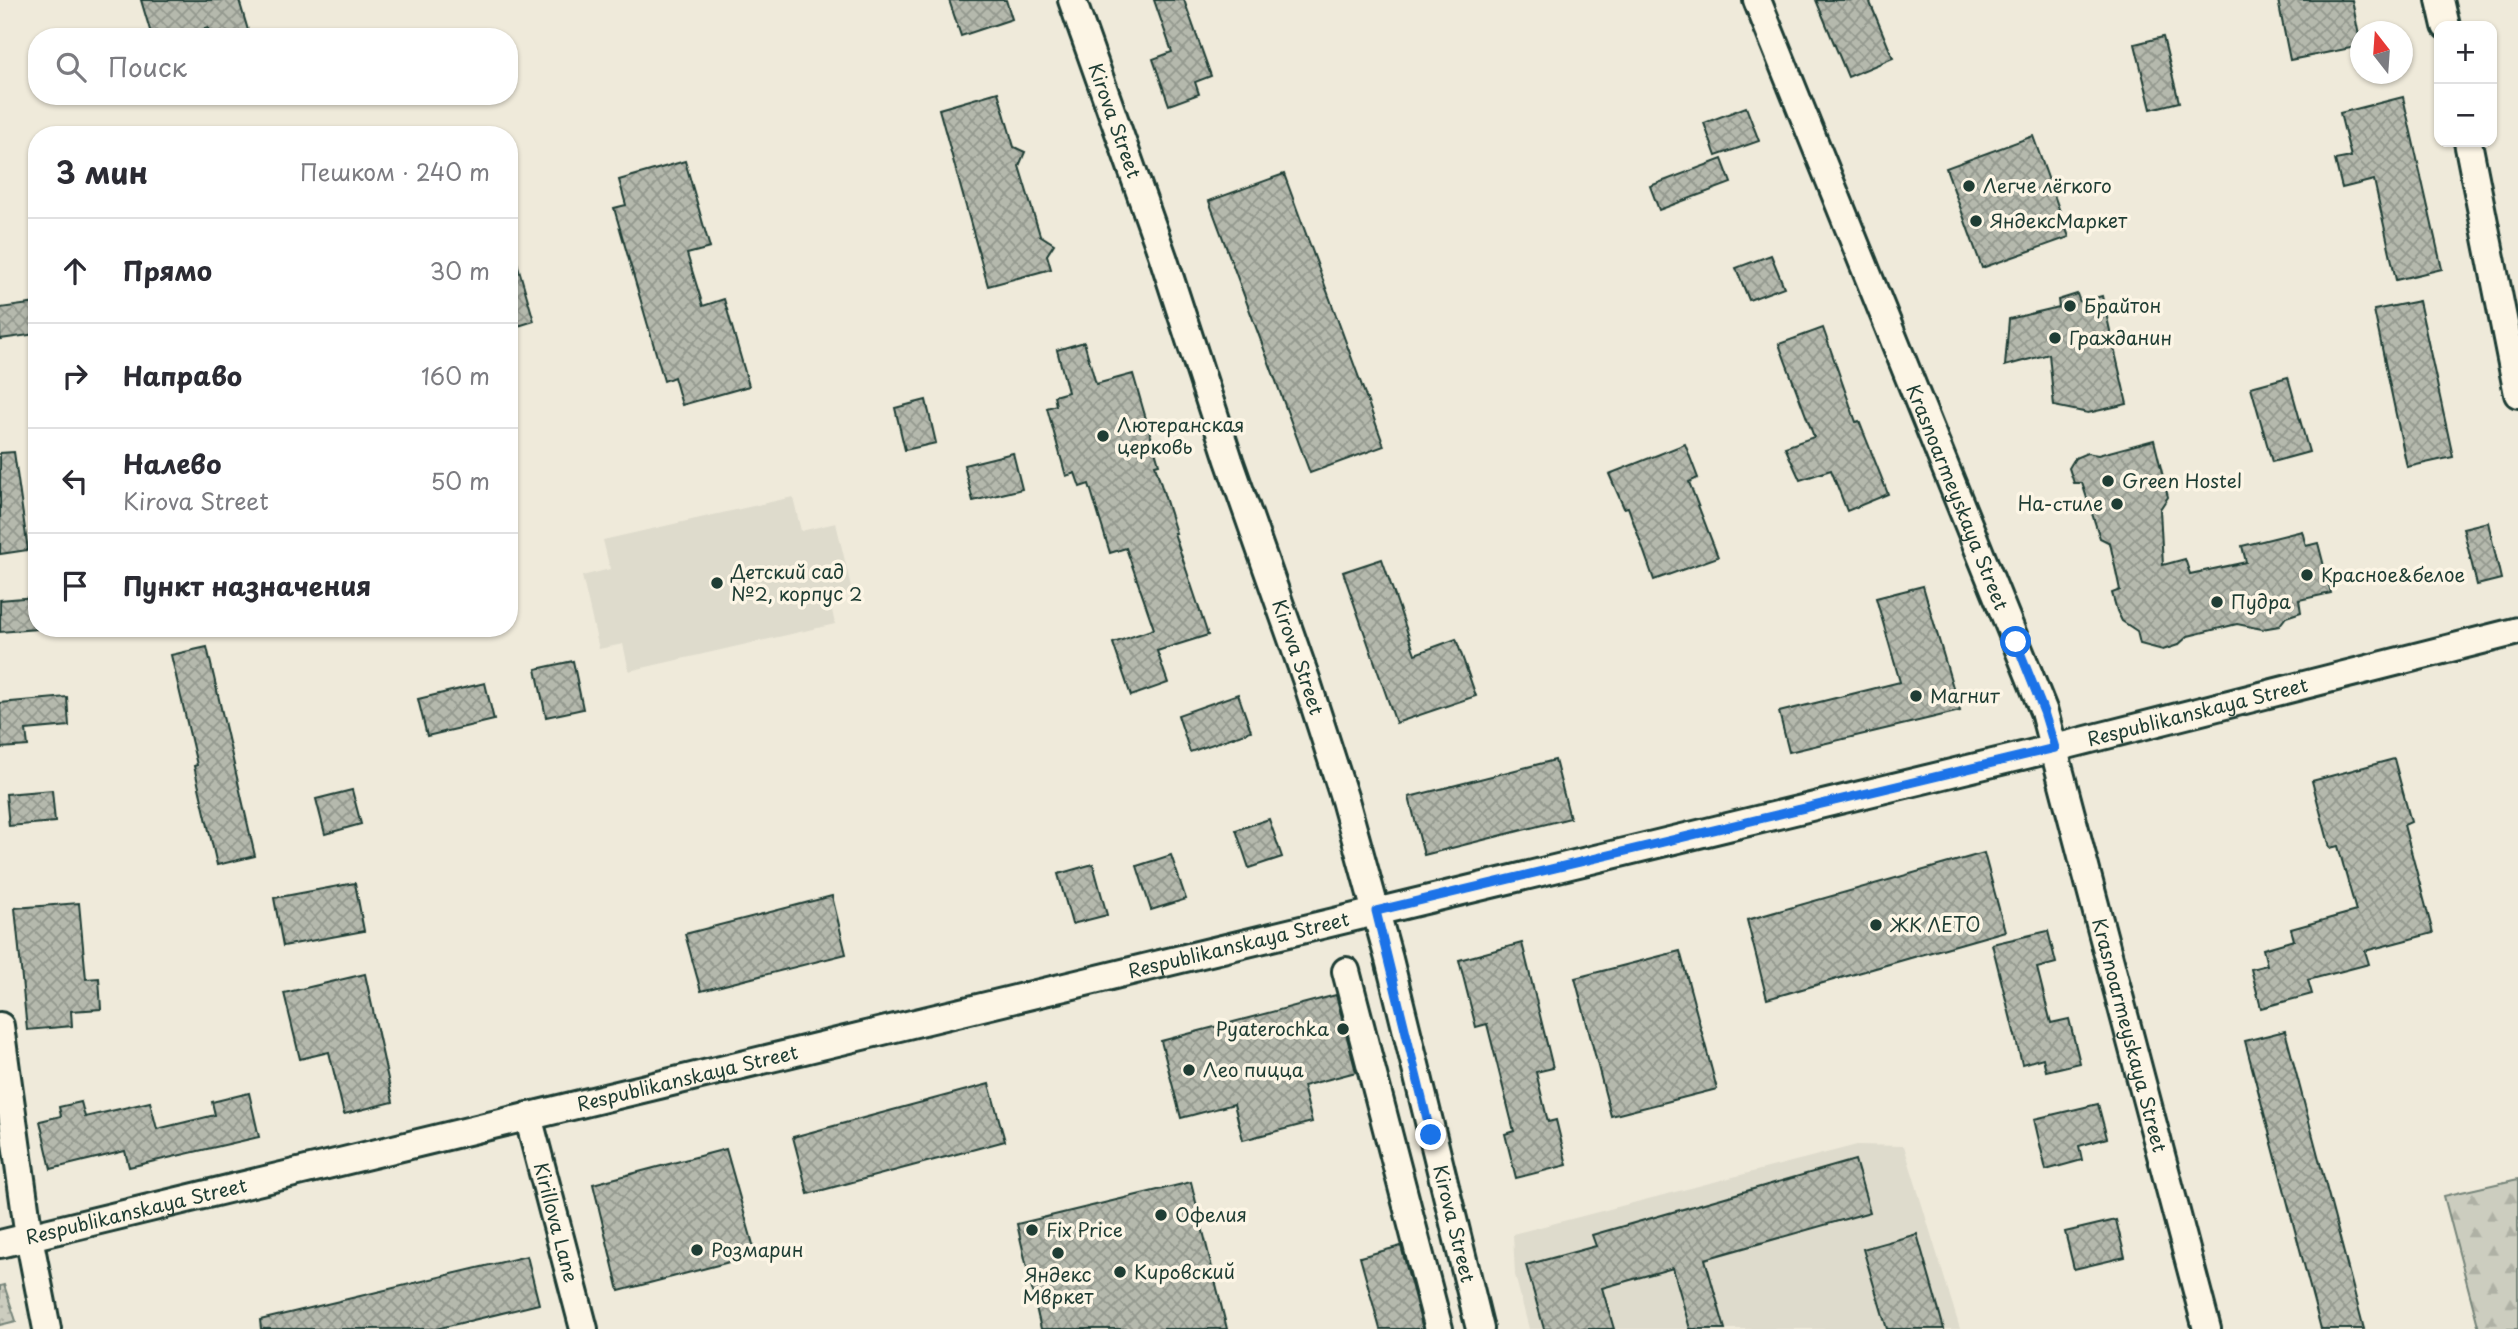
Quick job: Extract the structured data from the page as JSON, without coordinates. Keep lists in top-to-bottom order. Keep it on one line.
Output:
{"streets":{"street":["Kirova Street","Krasnoarmeyskaya Street","Respublikanskaya Street","Kirillova Lane"]},"crossings":[["Kirova Street","Respublikanskaya Street"],["Krasnoarmeyskaya Street","Respublikanskaya Street"],["Respublikanskaya Street","Kirillova Lane"]],"places":["Легче лёгкого","ЯндексМаркет","Брайтон","Гражданин","Лютеранская церковь","Green Hostel","На-стиле","Красное&белое","Детский сад №2, корпус 2","Пудра","Магнит","ЖК ЛЕТО","Pyaterochka","Лео пицца","Офелия","Fix Price","Розмарин","Яндекс Мвркет","Кировский"],"north":"top","page":{"map_buttons":["+","−"],"search":"Поиск","heading":["3 мин","Пешком · 240 m"],"list":[["Прямо","30 m"],["Направо","160 m"],["Налево","Kirova Street","50 m"],"Пункт назначения"]}}
